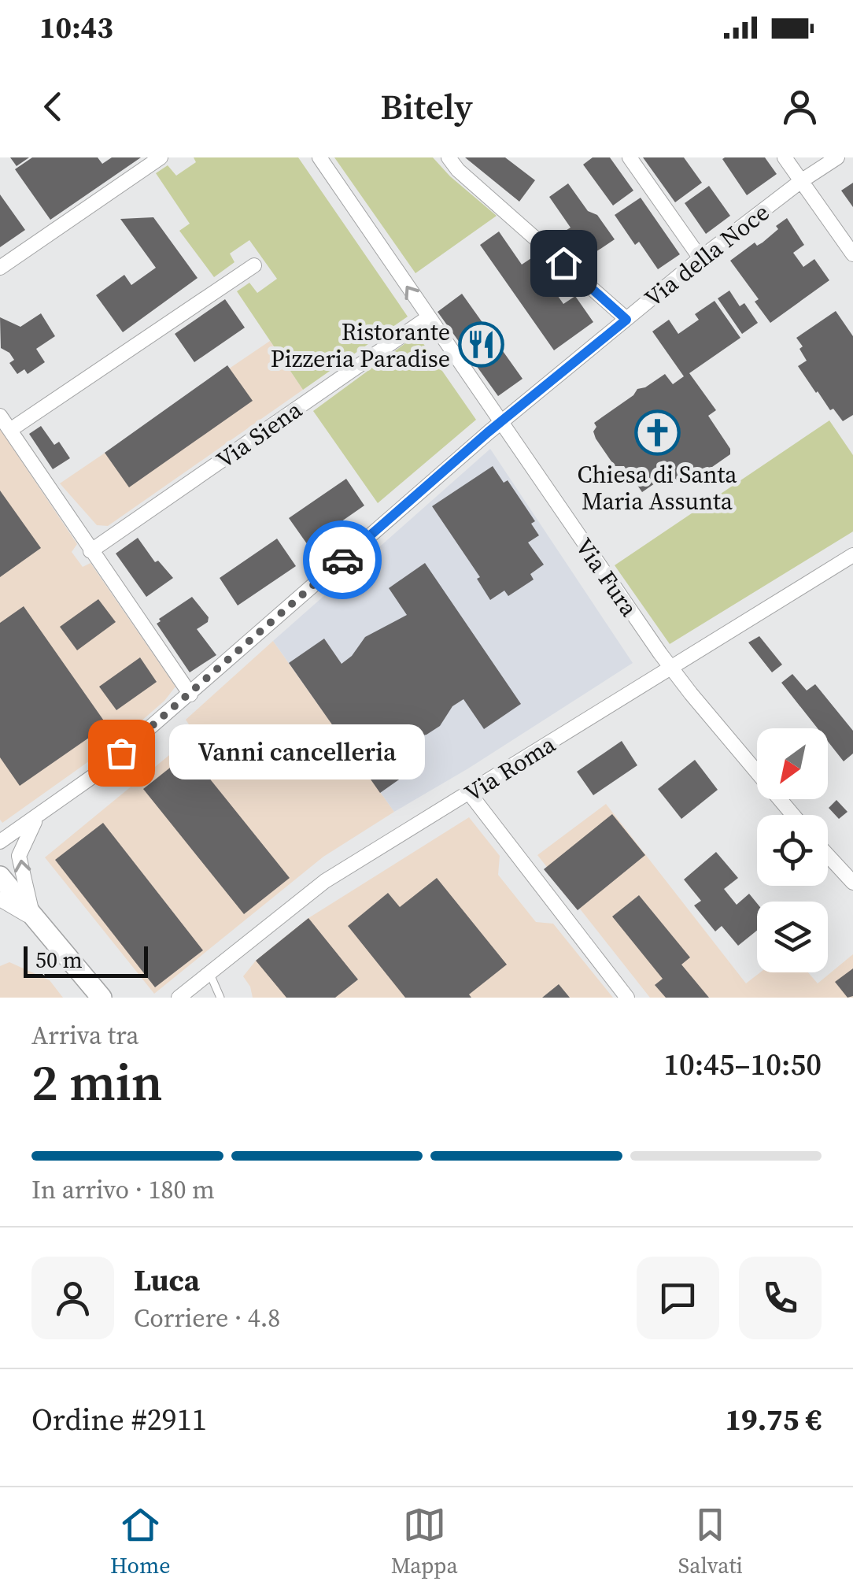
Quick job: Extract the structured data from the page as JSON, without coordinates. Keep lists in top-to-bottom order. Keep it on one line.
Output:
{"streets":{"street":["Via della Noce","Via Siena","Via Fura","Via Roma"]},"crossings":[["Via della Noce","Via Fura"],["Via Siena","Via Fura"],["Via Fura","Via Roma"]],"places":{"restaurant":["Ristorante Pizzeria Paradise"],"church":["Chiesa di Santa Maria Assunta"],"other":["Vanni cancelleria"]},"scale_bar":"50 m","north":"bottom left","page":{"status":"10:43","header":"Bitely","bubble":"Vanni cancelleria","scale":"50 m","heading":["2 min","Arriva tra","10:45–10:50"],"panel":["Luca","Corriere · 4.8","Ordine #2911","19.75 €"],"bar":"In arrivo · 180 m","tabs":["Home","Mappa","Salvati"]}}
